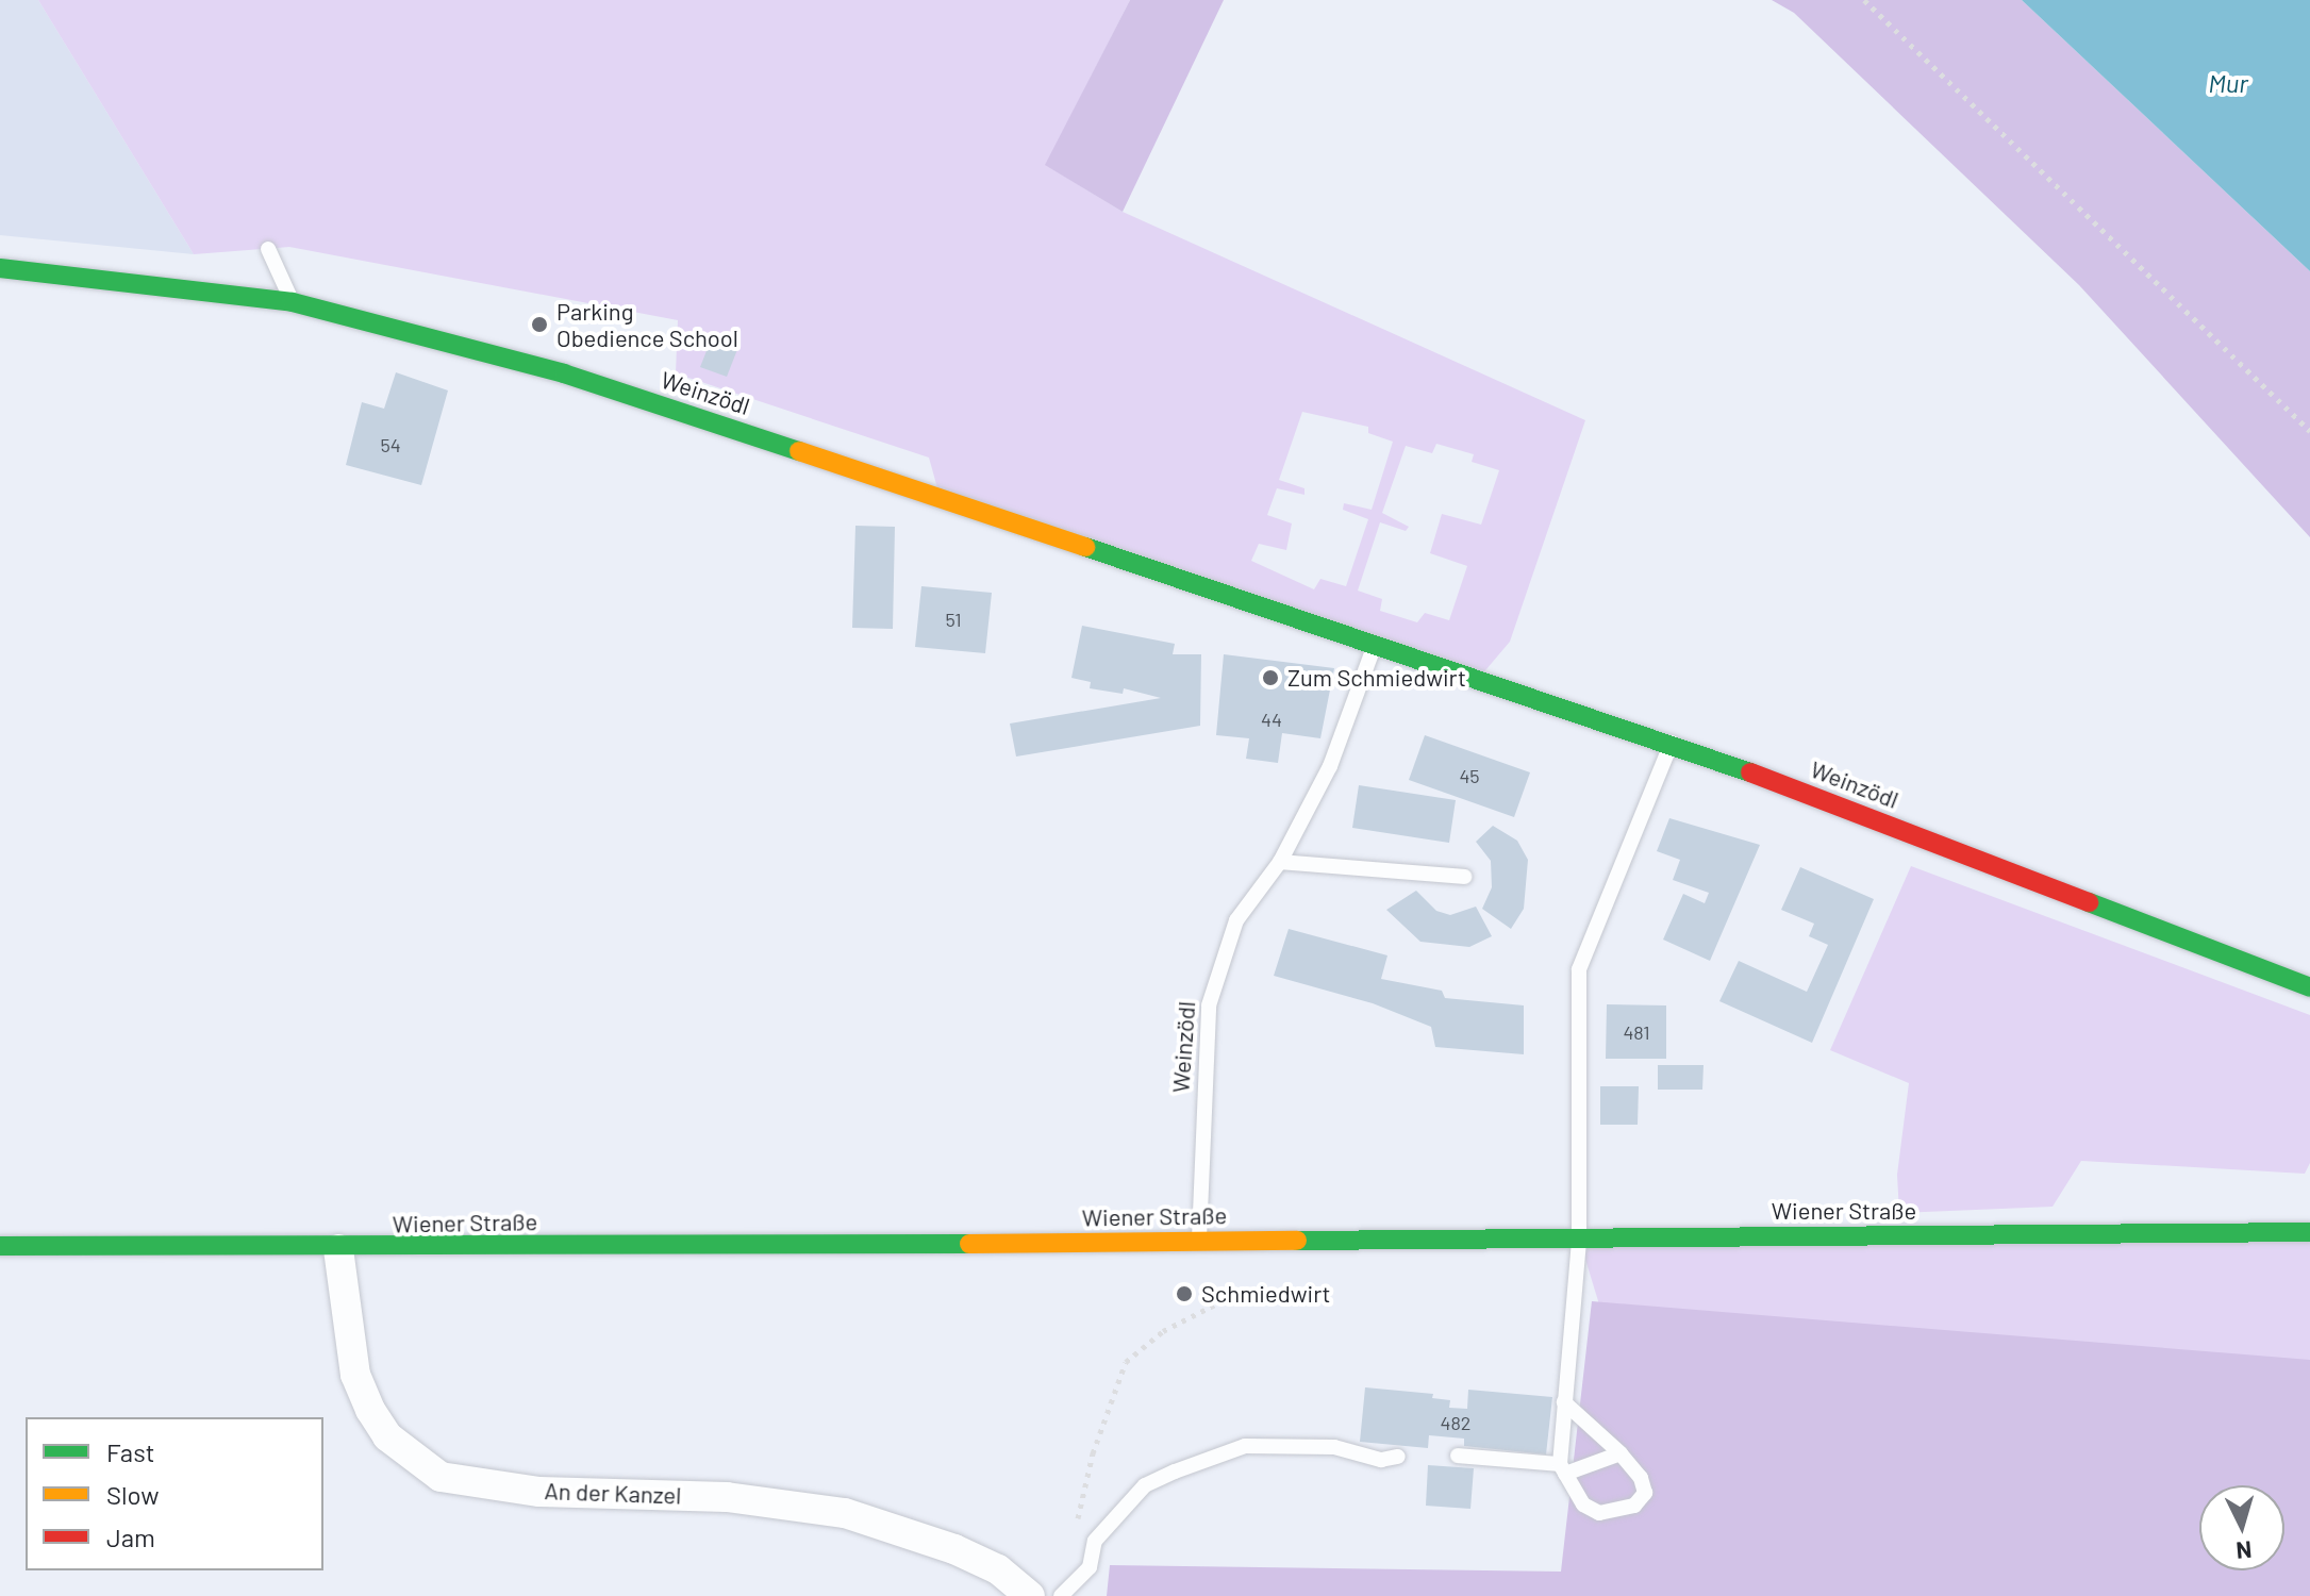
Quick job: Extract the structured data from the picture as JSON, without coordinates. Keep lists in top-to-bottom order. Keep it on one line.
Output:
{"streets":{"street":["Weinzödl","Wiener Straße","An der Kanzel"]},"crossings":[["Weinzödl","Wiener Straße"],["Wiener Straße","An der Kanzel"]],"water":["Mur"],"places":["Parking Obedience School","Zum Schmiedwirt","Schmiedwirt"],"house_numbers":["54","51","44","45","481","482"],"legend":["Fast","Slow","Jam"],"north":"bottom"}
